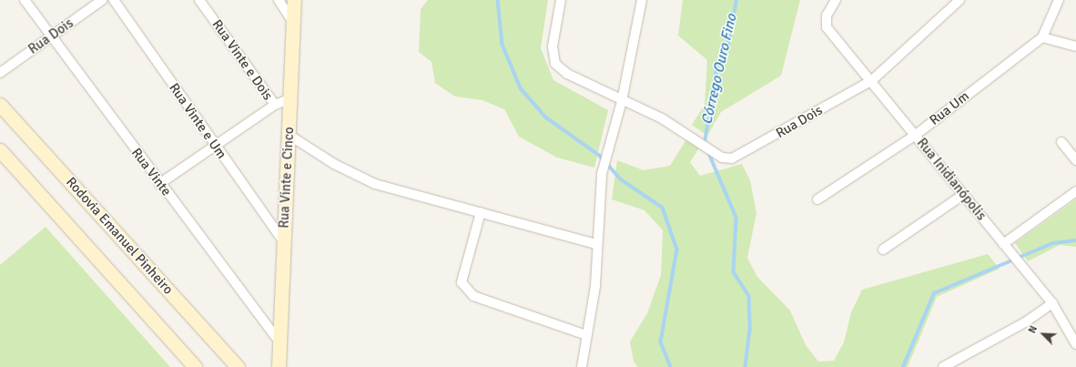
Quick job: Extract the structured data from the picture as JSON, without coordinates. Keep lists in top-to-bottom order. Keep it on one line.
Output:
{"streets":{"main road":["Rua Vinte e Cinco","Rodovia Emanuel Pinheiro"],"street":["Rua Dois","Rua Vinte e Dois","Rua Um","Rua Vinte e Um","Rua Vinte","Rua Inidianópolis"]},"crossings":[["Rua Dois","Rua Vinte"],["Rua Dois","Rua Inidianópolis"],["Rua Vinte e Dois","Rua Vinte e Cinco"],["Rua Um","Rua Inidianópolis"],["Rua Vinte e Um","Rua Vinte e Cinco"],["Rua Vinte","Rua Vinte e Cinco"]],"water":["Córrego Ouro Fino"],"north":"top left"}
